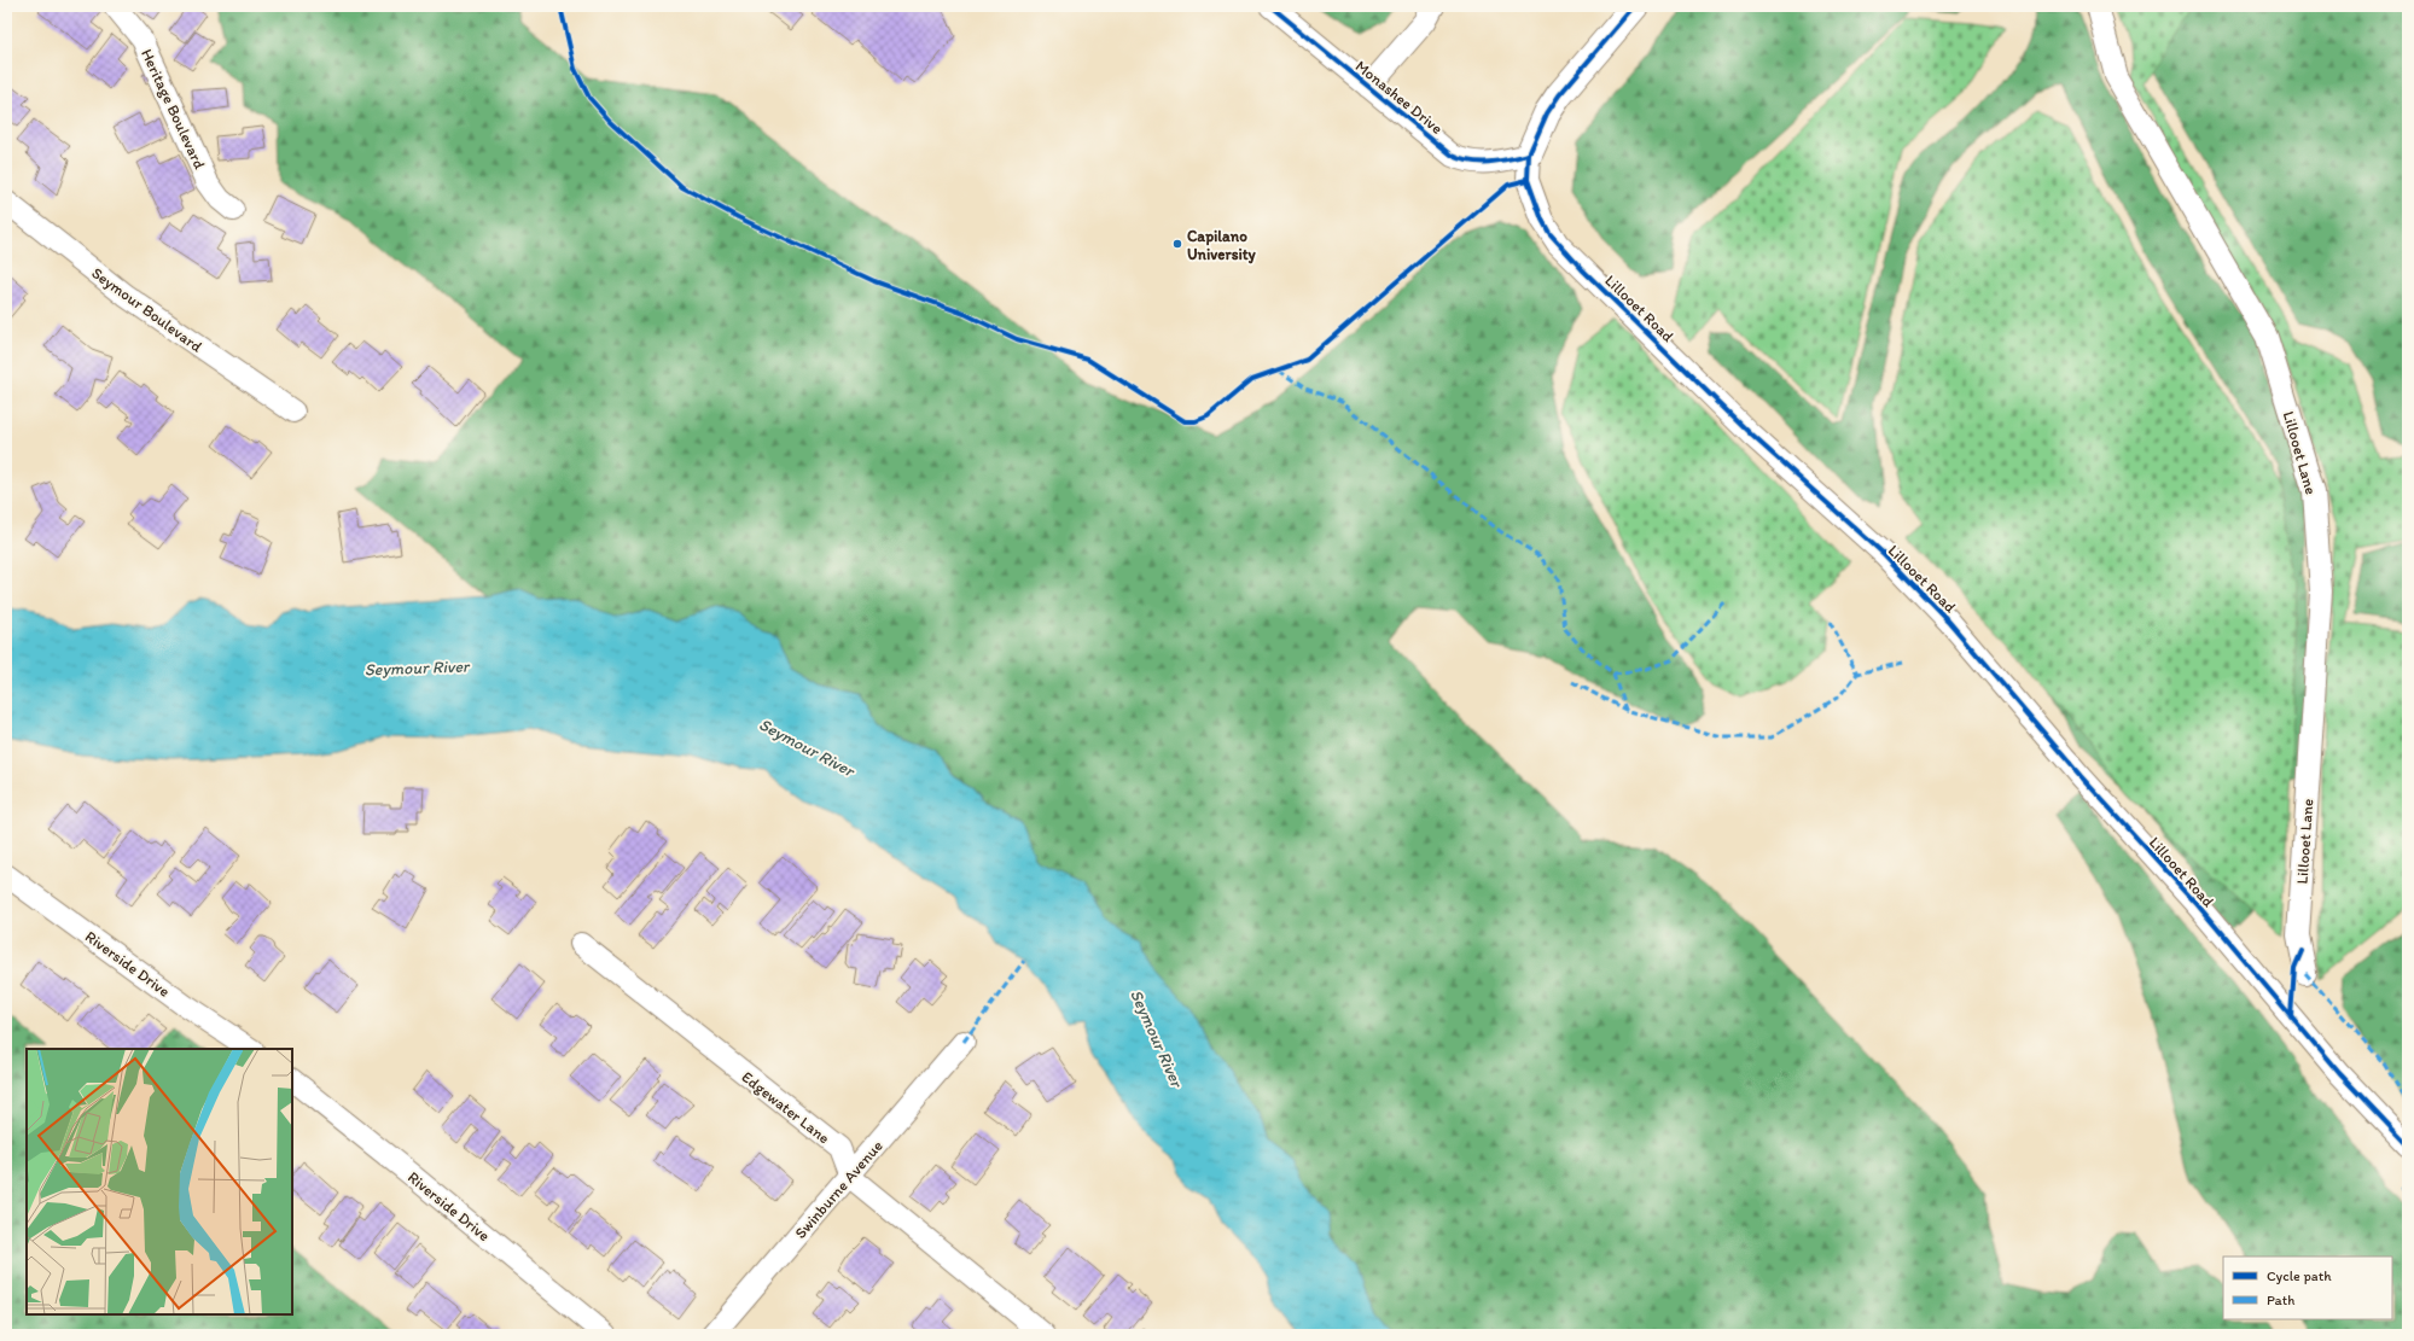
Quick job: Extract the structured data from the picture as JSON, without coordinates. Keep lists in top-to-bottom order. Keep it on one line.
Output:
{"streets":{"street":["Monashee Drive","Heritage Boulevard","Lillooet Road","Seymour Boulevard","Lillooet Lane","Riverside Drive","Edgewater Lane","Swinburne Avenue"]},"crossings":[["Monashee Drive","Lillooet Road"],["Edgewater Lane","Swinburne Avenue"]],"water":["Seymour River"],"places":["Capilano University"],"legend":["Cycle path","Path"]}
